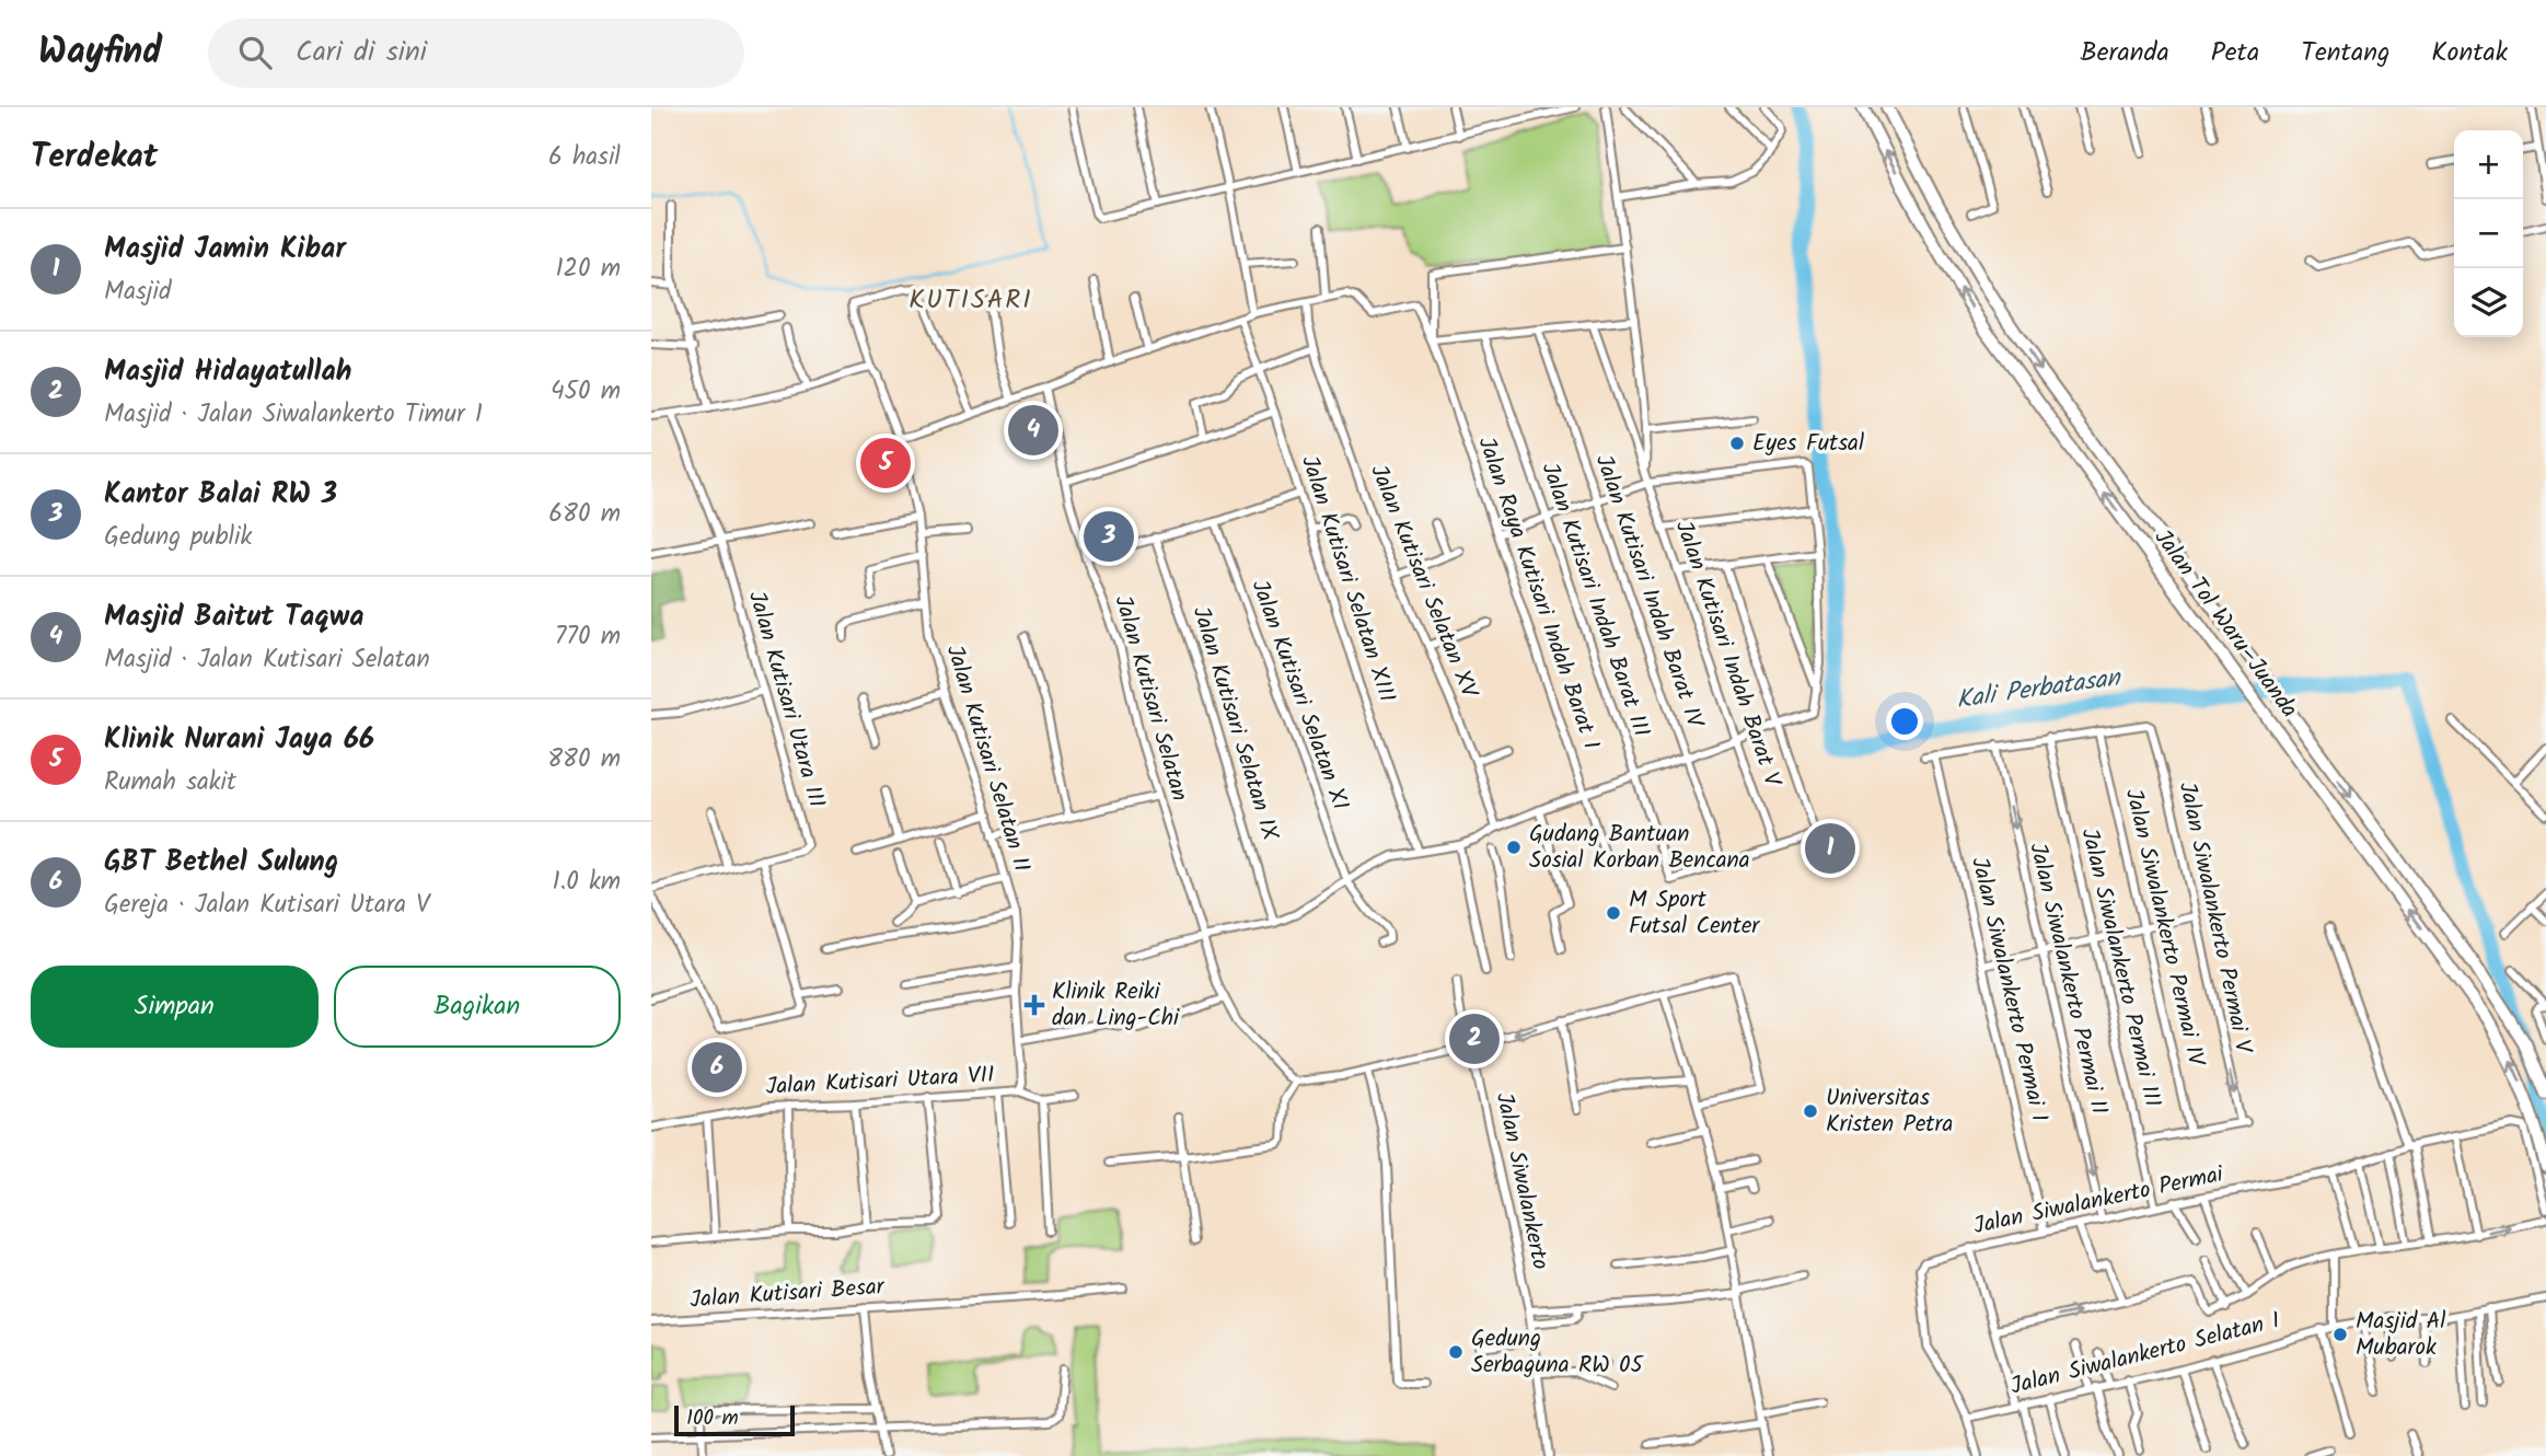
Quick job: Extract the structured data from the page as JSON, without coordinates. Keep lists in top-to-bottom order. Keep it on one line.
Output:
{"streets":{"highway":["Jalan Tol Waru–Juanda"],"street":["Jalan Kutisari Selatan XIII","Jalan Kutisari Selatan XV","Jalan Kutisari Indah Barat IV","Jalan Raya Kutisari Indah Barat I","Jalan Kutisari Indah Barat III","Jalan Kutisari Indah Barat V","Jalan Kutisari Selatan XI","Jalan Kutisari Selatan","Jalan Kutisari Utara III","Jalan Kutisari Selatan IX","Jalan Kutisari Selatan II","Jalan Siwalankerto Permai V","Jalan Siwalankerto Permai IV","Jalan Siwalankerto Permai III","Jalan Siwalankerto Permai II","Jalan Siwalankerto Permai I","Jalan Kutisari Utara VII","Jalan Siwalankerto","Jalan Siwalankerto Permai","Jalan Kutisari Besar","Jalan Siwalankerto Selatan I"]},"crossings":[["Jalan Kutisari Indah Barat IV","Jalan Kutisari Indah Barat III"],["Jalan Kutisari Selatan II","Jalan Kutisari Utara VII"],["Jalan Siwalankerto Permai V","Jalan Siwalankerto Permai IV"],["Jalan Siwalankerto Permai III","Jalan Siwalankerto Permai"],["Jalan Siwalankerto Permai II","Jalan Siwalankerto Permai"],["Jalan Siwalankerto Permai I","Jalan Siwalankerto Permai"],["Jalan Siwalankerto Permai","Jalan Siwalankerto Selatan I"]],"one_way":["Jalan Siwalankerto Permai V","Jalan Siwalankerto Permai II"],"districts":["KUTISARI"],"water":["Kali Perbatasan"],"places":{"other":["Eyes Futsal","Gudang Bantuan Sosial Korban Bencana","M Sport Futsal Center","Universitas Kristen Petra","Masjid Al Mubarok","Gedung Serbaguna RW 05"],"health":["Klinik Reiki dan Ling-Chi"]},"scale_bar":"100 m","page":{"header":"Wayfind","search":"Cari di sini","nav":["Beranda","Peta","Tentang","Kontak"],"heading":["Terdekat","6 hasil"],"map_buttons":["+","−"],"list":[{"mark":"1","name":"Masjid Jamin Kibar","note":"Masjid","value":"120 m"},{"mark":"2","name":"Masjid Hidayatullah","note":"Masjid · Jalan Siwalankerto Timur 1","value":"450 m"},{"mark":"3","name":"Kantor Balai RW 3","note":"Gedung publik","value":"680 m"},{"mark":"4","name":"Masjid Baitut Taqwa","note":"Masjid · Jalan Kutisari Selatan","value":"770 m"},{"mark":"5","name":"Klinik Nurani Jaya 66","note":"Rumah sakit","value":"880 m"},{"mark":"6","name":"GBT Bethel Sulung","note":"Gereja · Jalan Kutisari Utara V","value":"1.0 km"}],"pins":["4","5","3","1","2","6"],"buttons":["Simpan","Bagikan"],"scale":"100 m"}}
